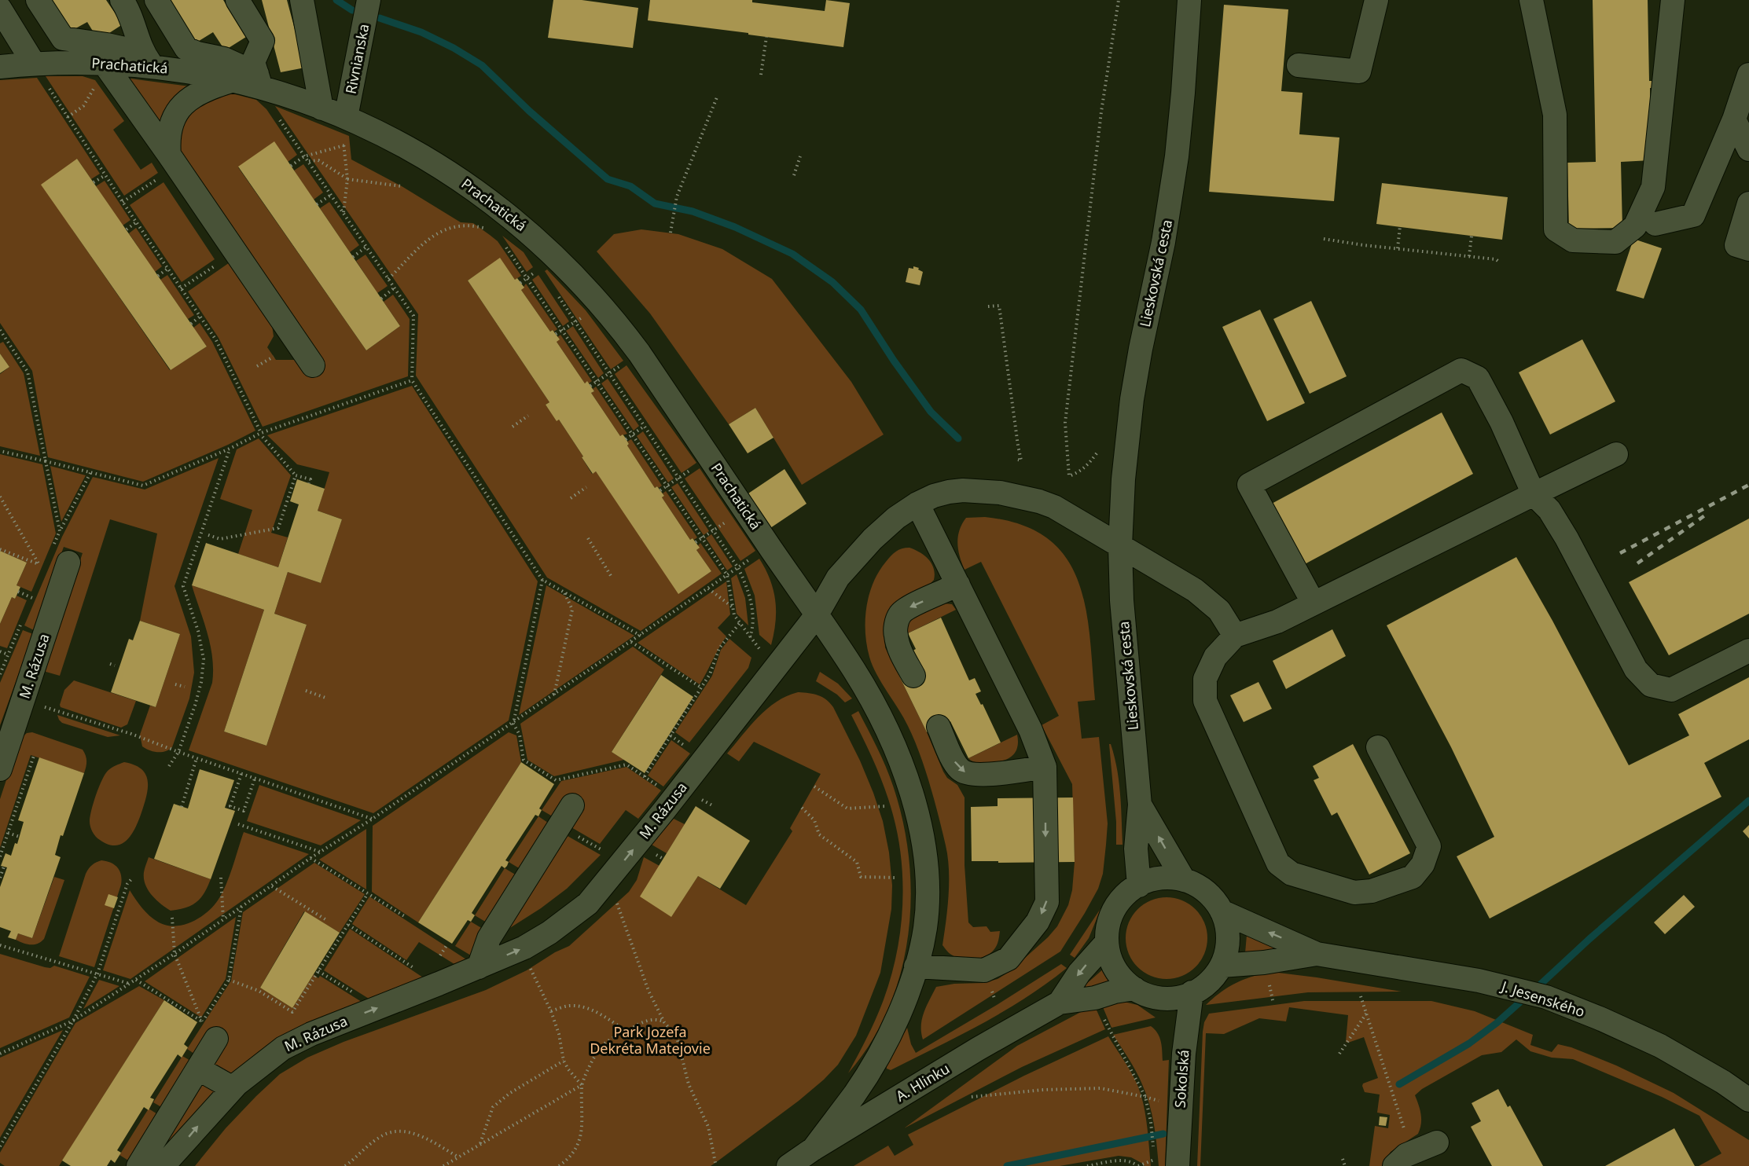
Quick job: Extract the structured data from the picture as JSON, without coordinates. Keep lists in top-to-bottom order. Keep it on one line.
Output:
{"streets":{"street":["Rivnianska","Prachatická","Lieskovská cesta","M. Rázusa","J. Jesenského","Sokolská","A. Hlinku"]},"crossings":[["Rivnianska","Prachatická"],["Prachatická","M. Rázusa"],["Prachatická","A. Hlinku"],["Lieskovská cesta","J. Jesenského"],["Lieskovská cesta","Sokolská"],["J. Jesenského","Sokolská"]],"parks":["Park Jozefa Dekréta Matejovie"]}
